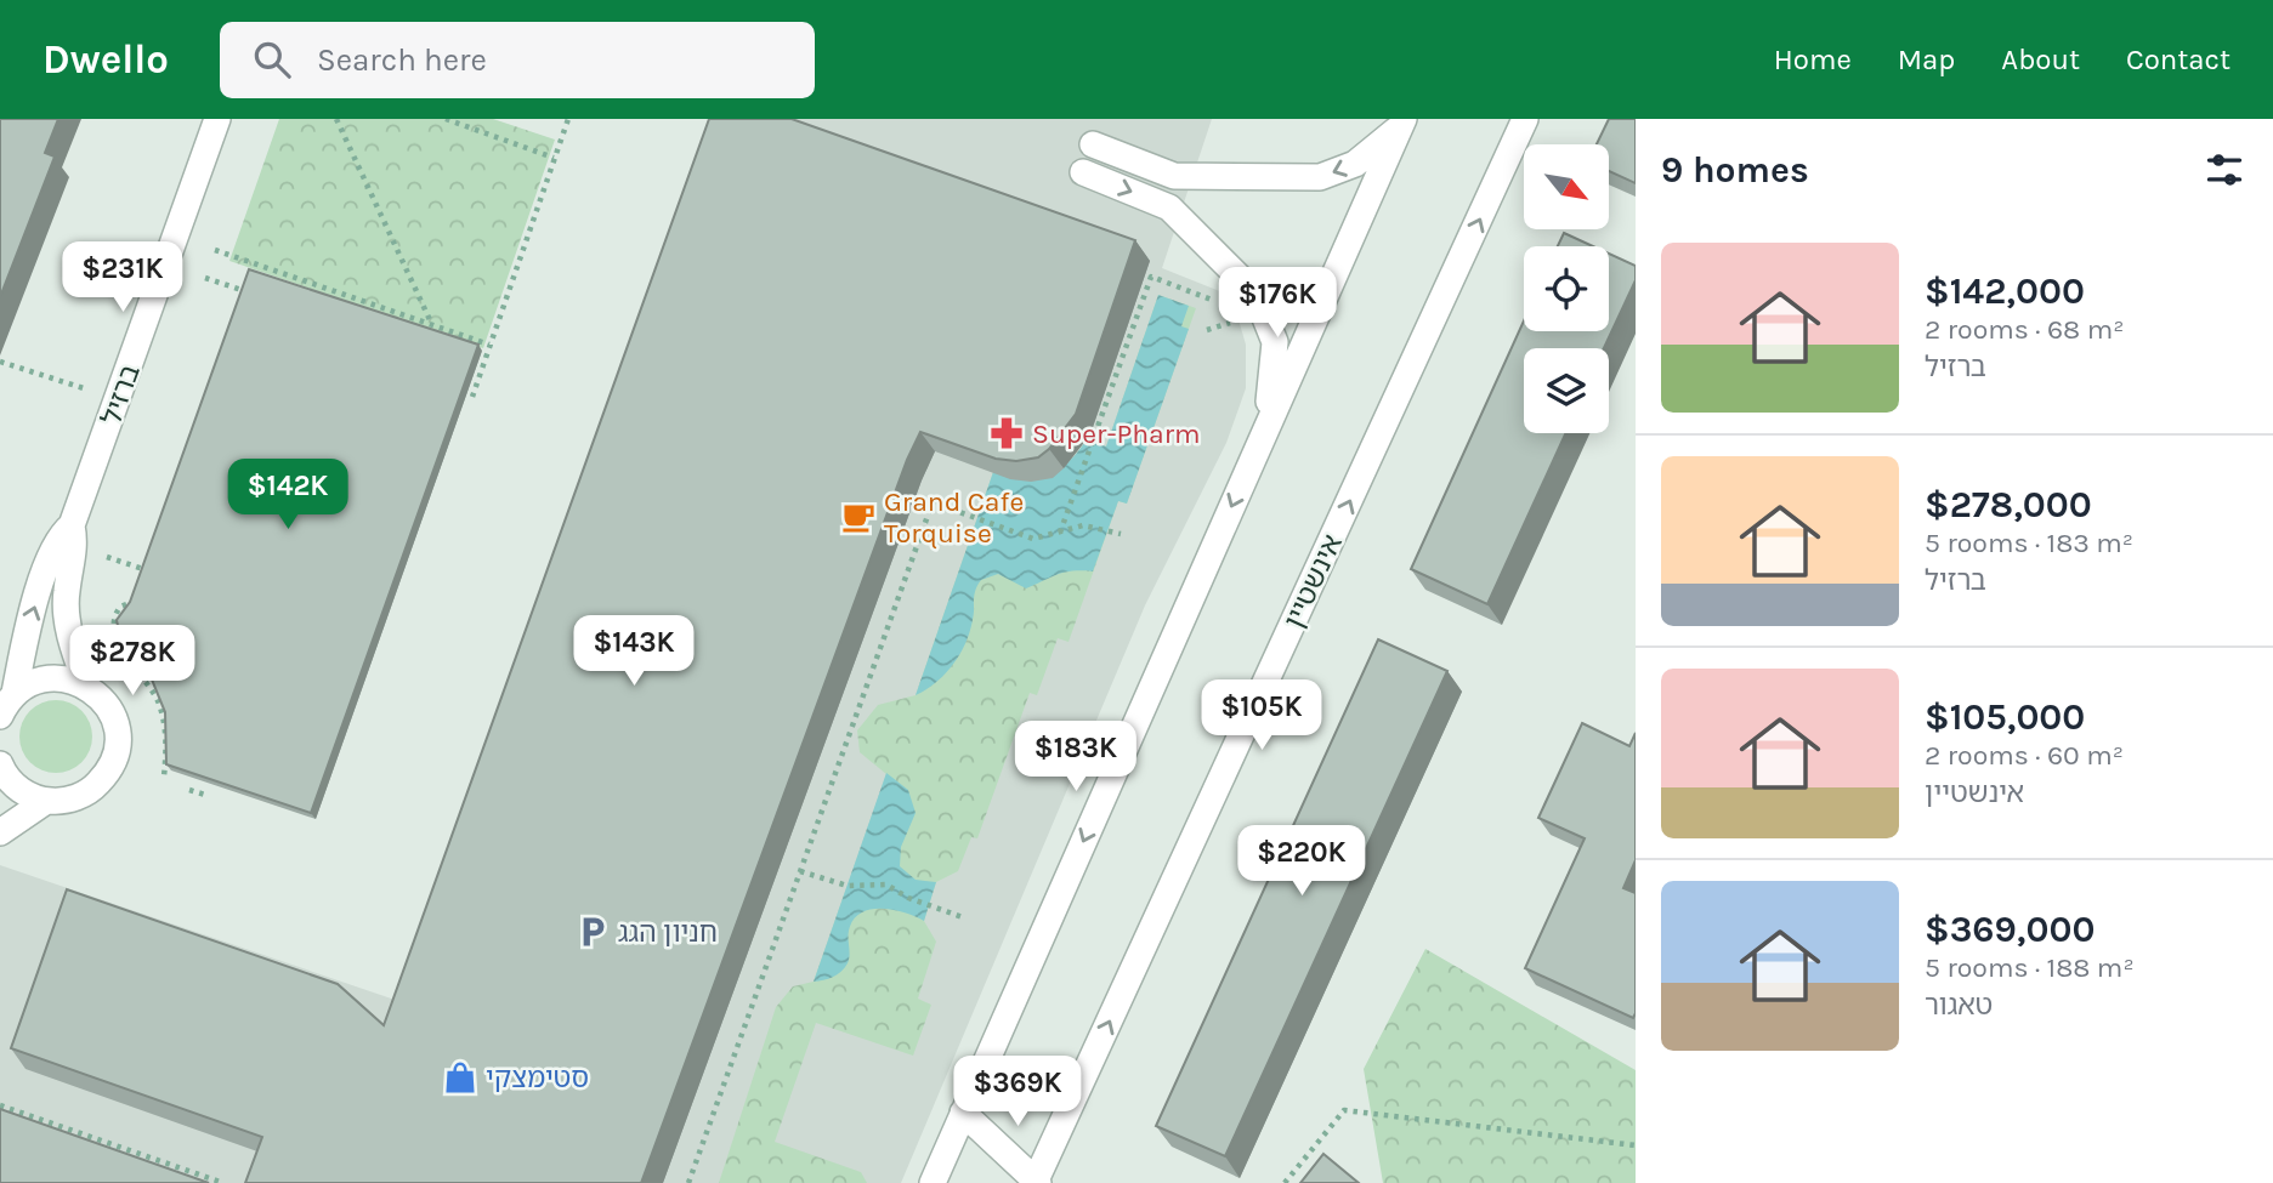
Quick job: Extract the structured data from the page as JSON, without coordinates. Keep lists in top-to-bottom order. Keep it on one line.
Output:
{"streets":{"street":["ברזיל","אינשטיין"]},"places":{"pharmacy":["Super-Pharm"],"cafe":["Grand Cafe Torquise"],"parking":["חניון הגג"],"shop":["סטימצקי"]},"north":"bottom right","page":{"header":"Dwello","search":"Search here","nav":["Home","Map","About","Contact"],"heading":"9 homes","list":[{"name":"$142,000","note":"2 rooms · 68 m² · ברזיל"},{"name":"$278,000","note":"5 rooms · 183 m² · ברזיל"},{"name":"$105,000","note":"2 rooms · 60 m² · אינשטיין"},{"name":"$369,000","note":"5 rooms · 188 m² · טאגור"}],"price":["$231K","$176K","$142K","$143K","$278K","$105K","$183K","$220K","$369K"]}}
